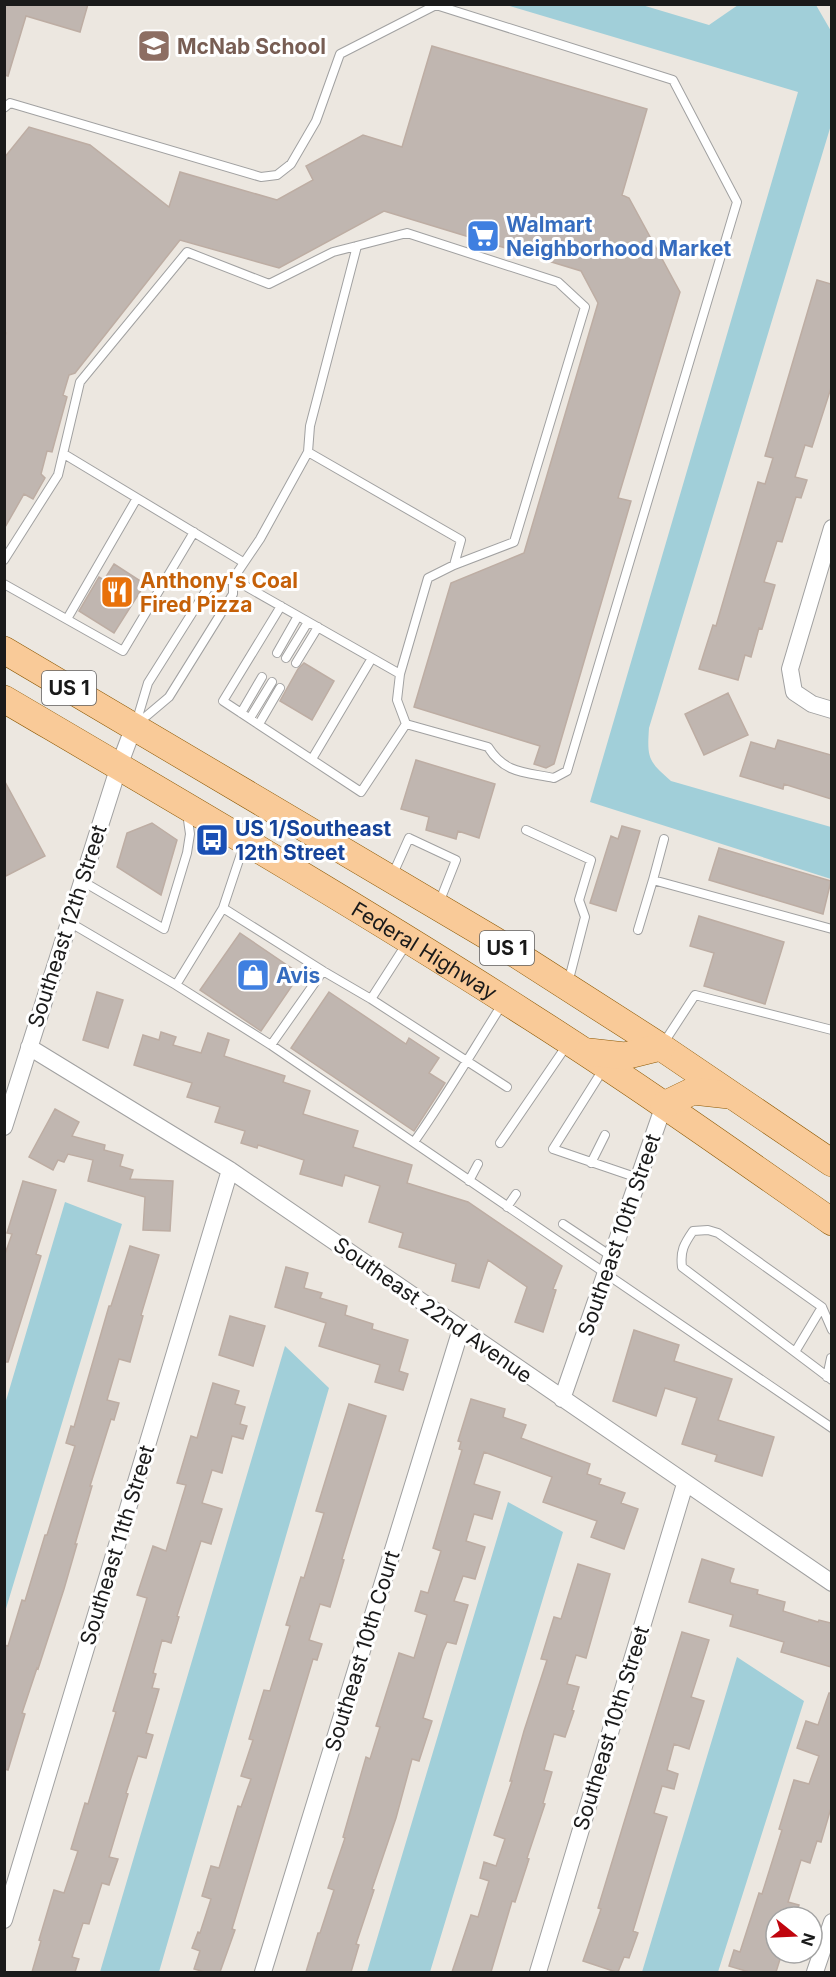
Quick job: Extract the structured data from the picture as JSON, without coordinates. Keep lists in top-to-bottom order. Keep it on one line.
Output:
{"streets":{"main road":["US 1","Federal Highway"],"street":["Southeast 12th Street","Southeast 10th Street","Southeast 22nd Avenue","Southeast 11th Street","Southeast 10th Court"]},"crossings":[["US 1","Southeast 12th Street"],["Southeast 12th Street","Federal Highway"],["Southeast 12th Street","Southeast 22nd Avenue"],["Federal Highway","Southeast 10th Street"],["Southeast 10th Street","Southeast 22nd Avenue"],["Southeast 22nd Avenue","Southeast 11th Street"],["Southeast 22nd Avenue","Southeast 10th Court"]],"places":{"school or university":["McNab School"],"supermarket":["Walmart Neighborhood Market"],"restaurant":["Anthony's Coal Fired Pizza"],"bus stop":["US 1/Southeast 12th Street"],"shop":["Avis"]},"north":"right"}
